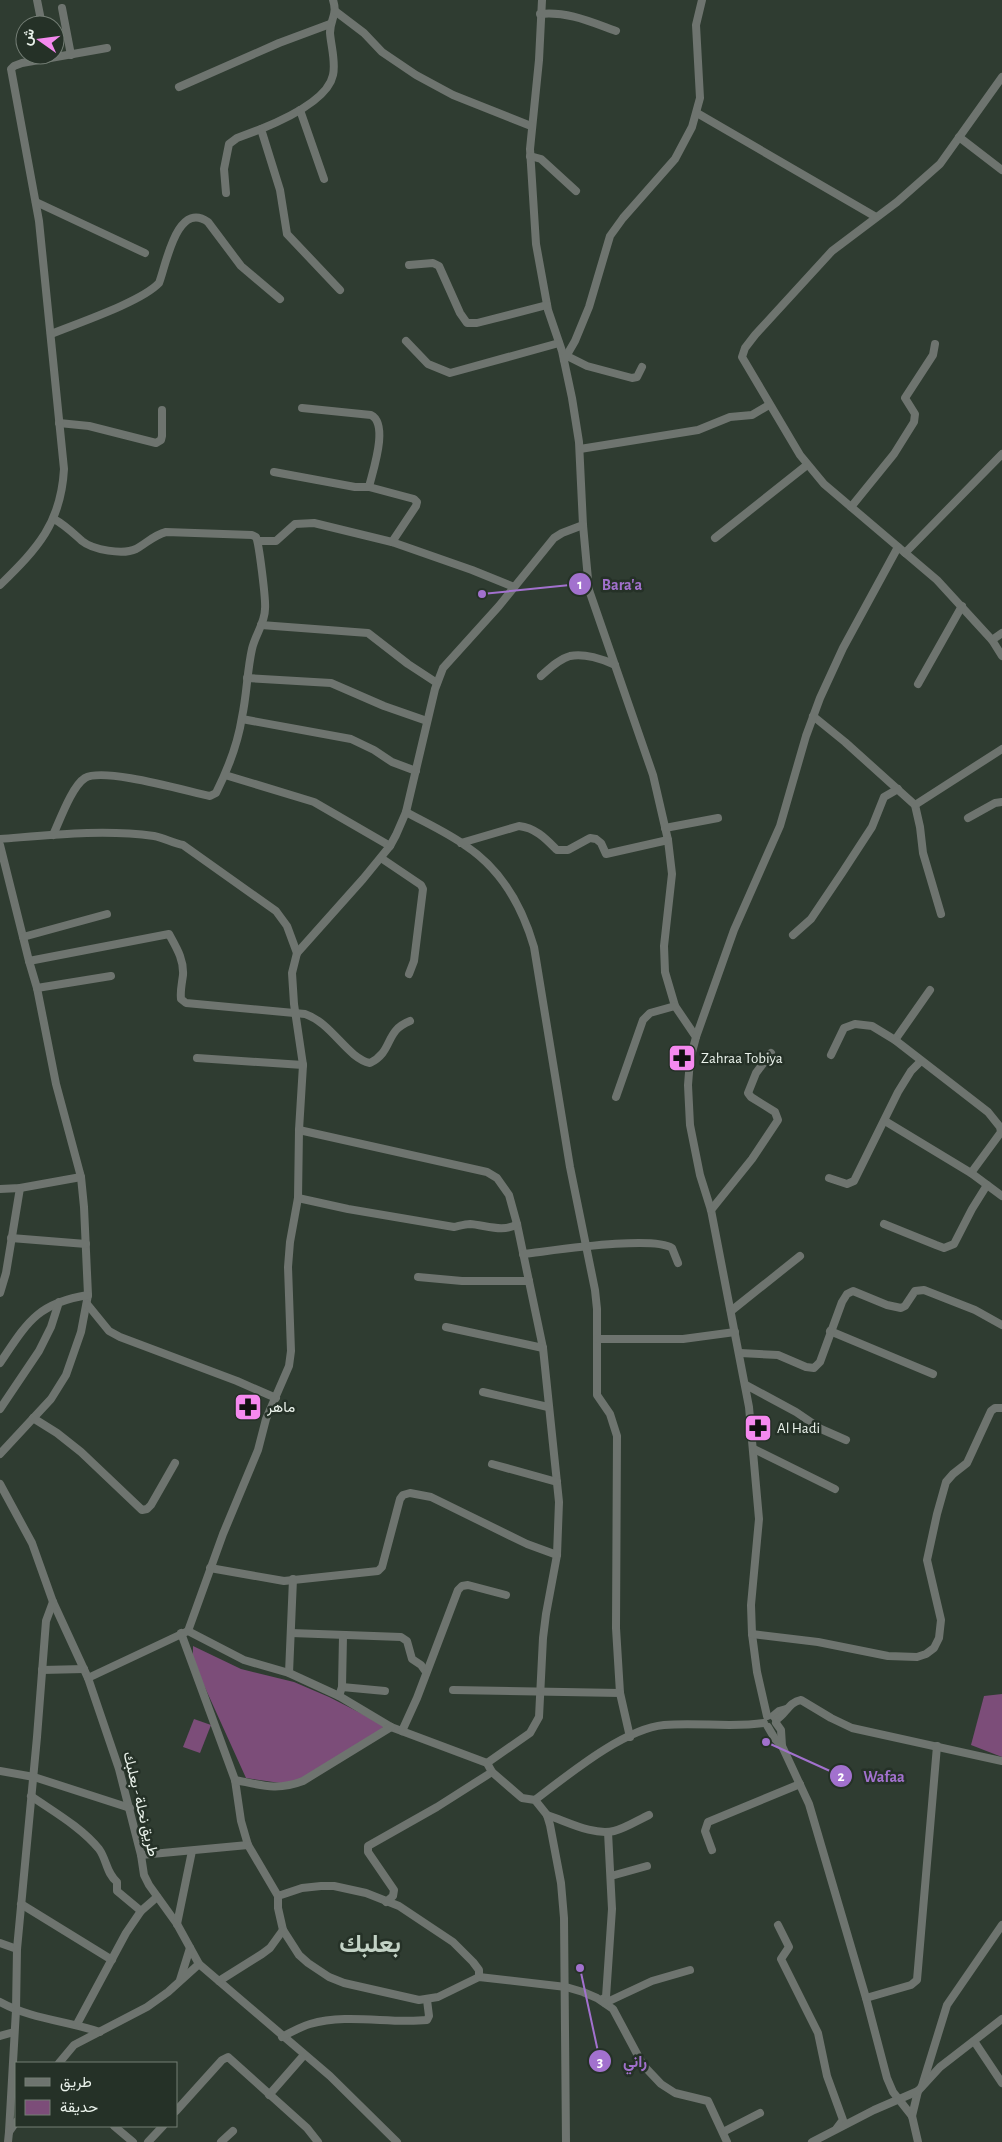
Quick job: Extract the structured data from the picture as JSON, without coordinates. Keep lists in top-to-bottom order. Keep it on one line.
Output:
{"streets":{"street":["طريق نحلة - بعلبك"]},"districts":["بعلبك"],"places":{"other":["Bara'a","Wafaa","راني"],"pharmacy":["Zahraa Tobiya","ماهر","Al Hadi"]},"legend":["طريق","حديقة"],"north":"left"}
